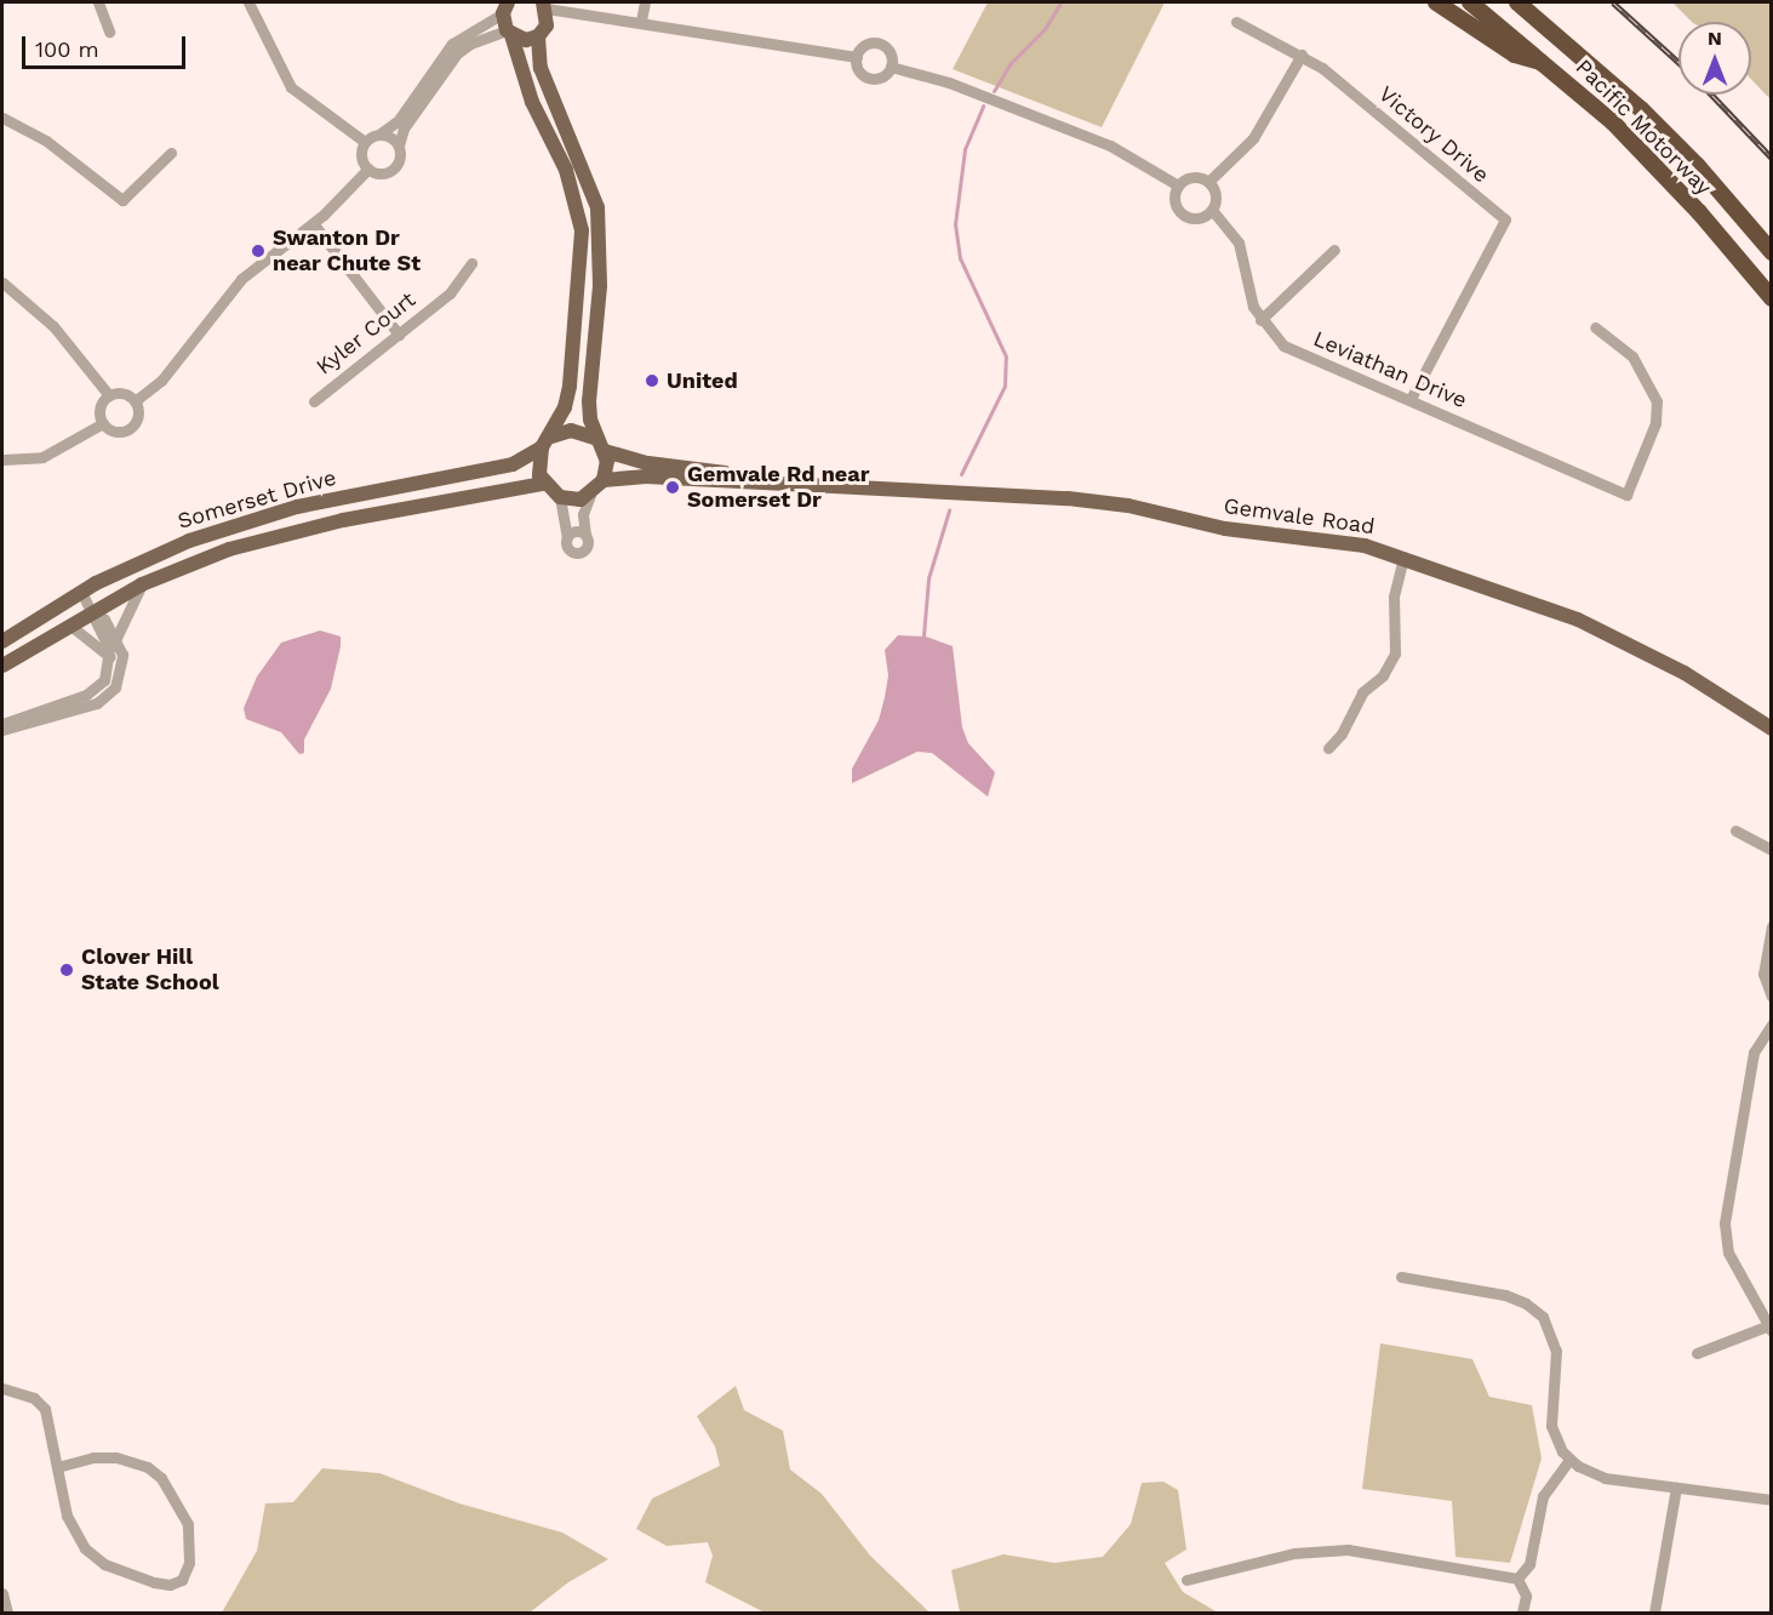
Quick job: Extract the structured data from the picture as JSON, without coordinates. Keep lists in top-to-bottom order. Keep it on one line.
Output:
{"streets":{"highway":["Pacific Motorway"],"main road":["Somerset Drive","Gemvale Road"],"street":["Victory Drive","Kyler Court","Leviathan Drive"]},"crossings":[["Victory Drive","Leviathan Drive"],["Somerset Drive","Gemvale Road"]],"places":["Swanton Dr near Chute St","United","Gemvale Rd near Somerset Dr","Clover Hill State School"],"scale_bar":"100 m","north":"top"}
